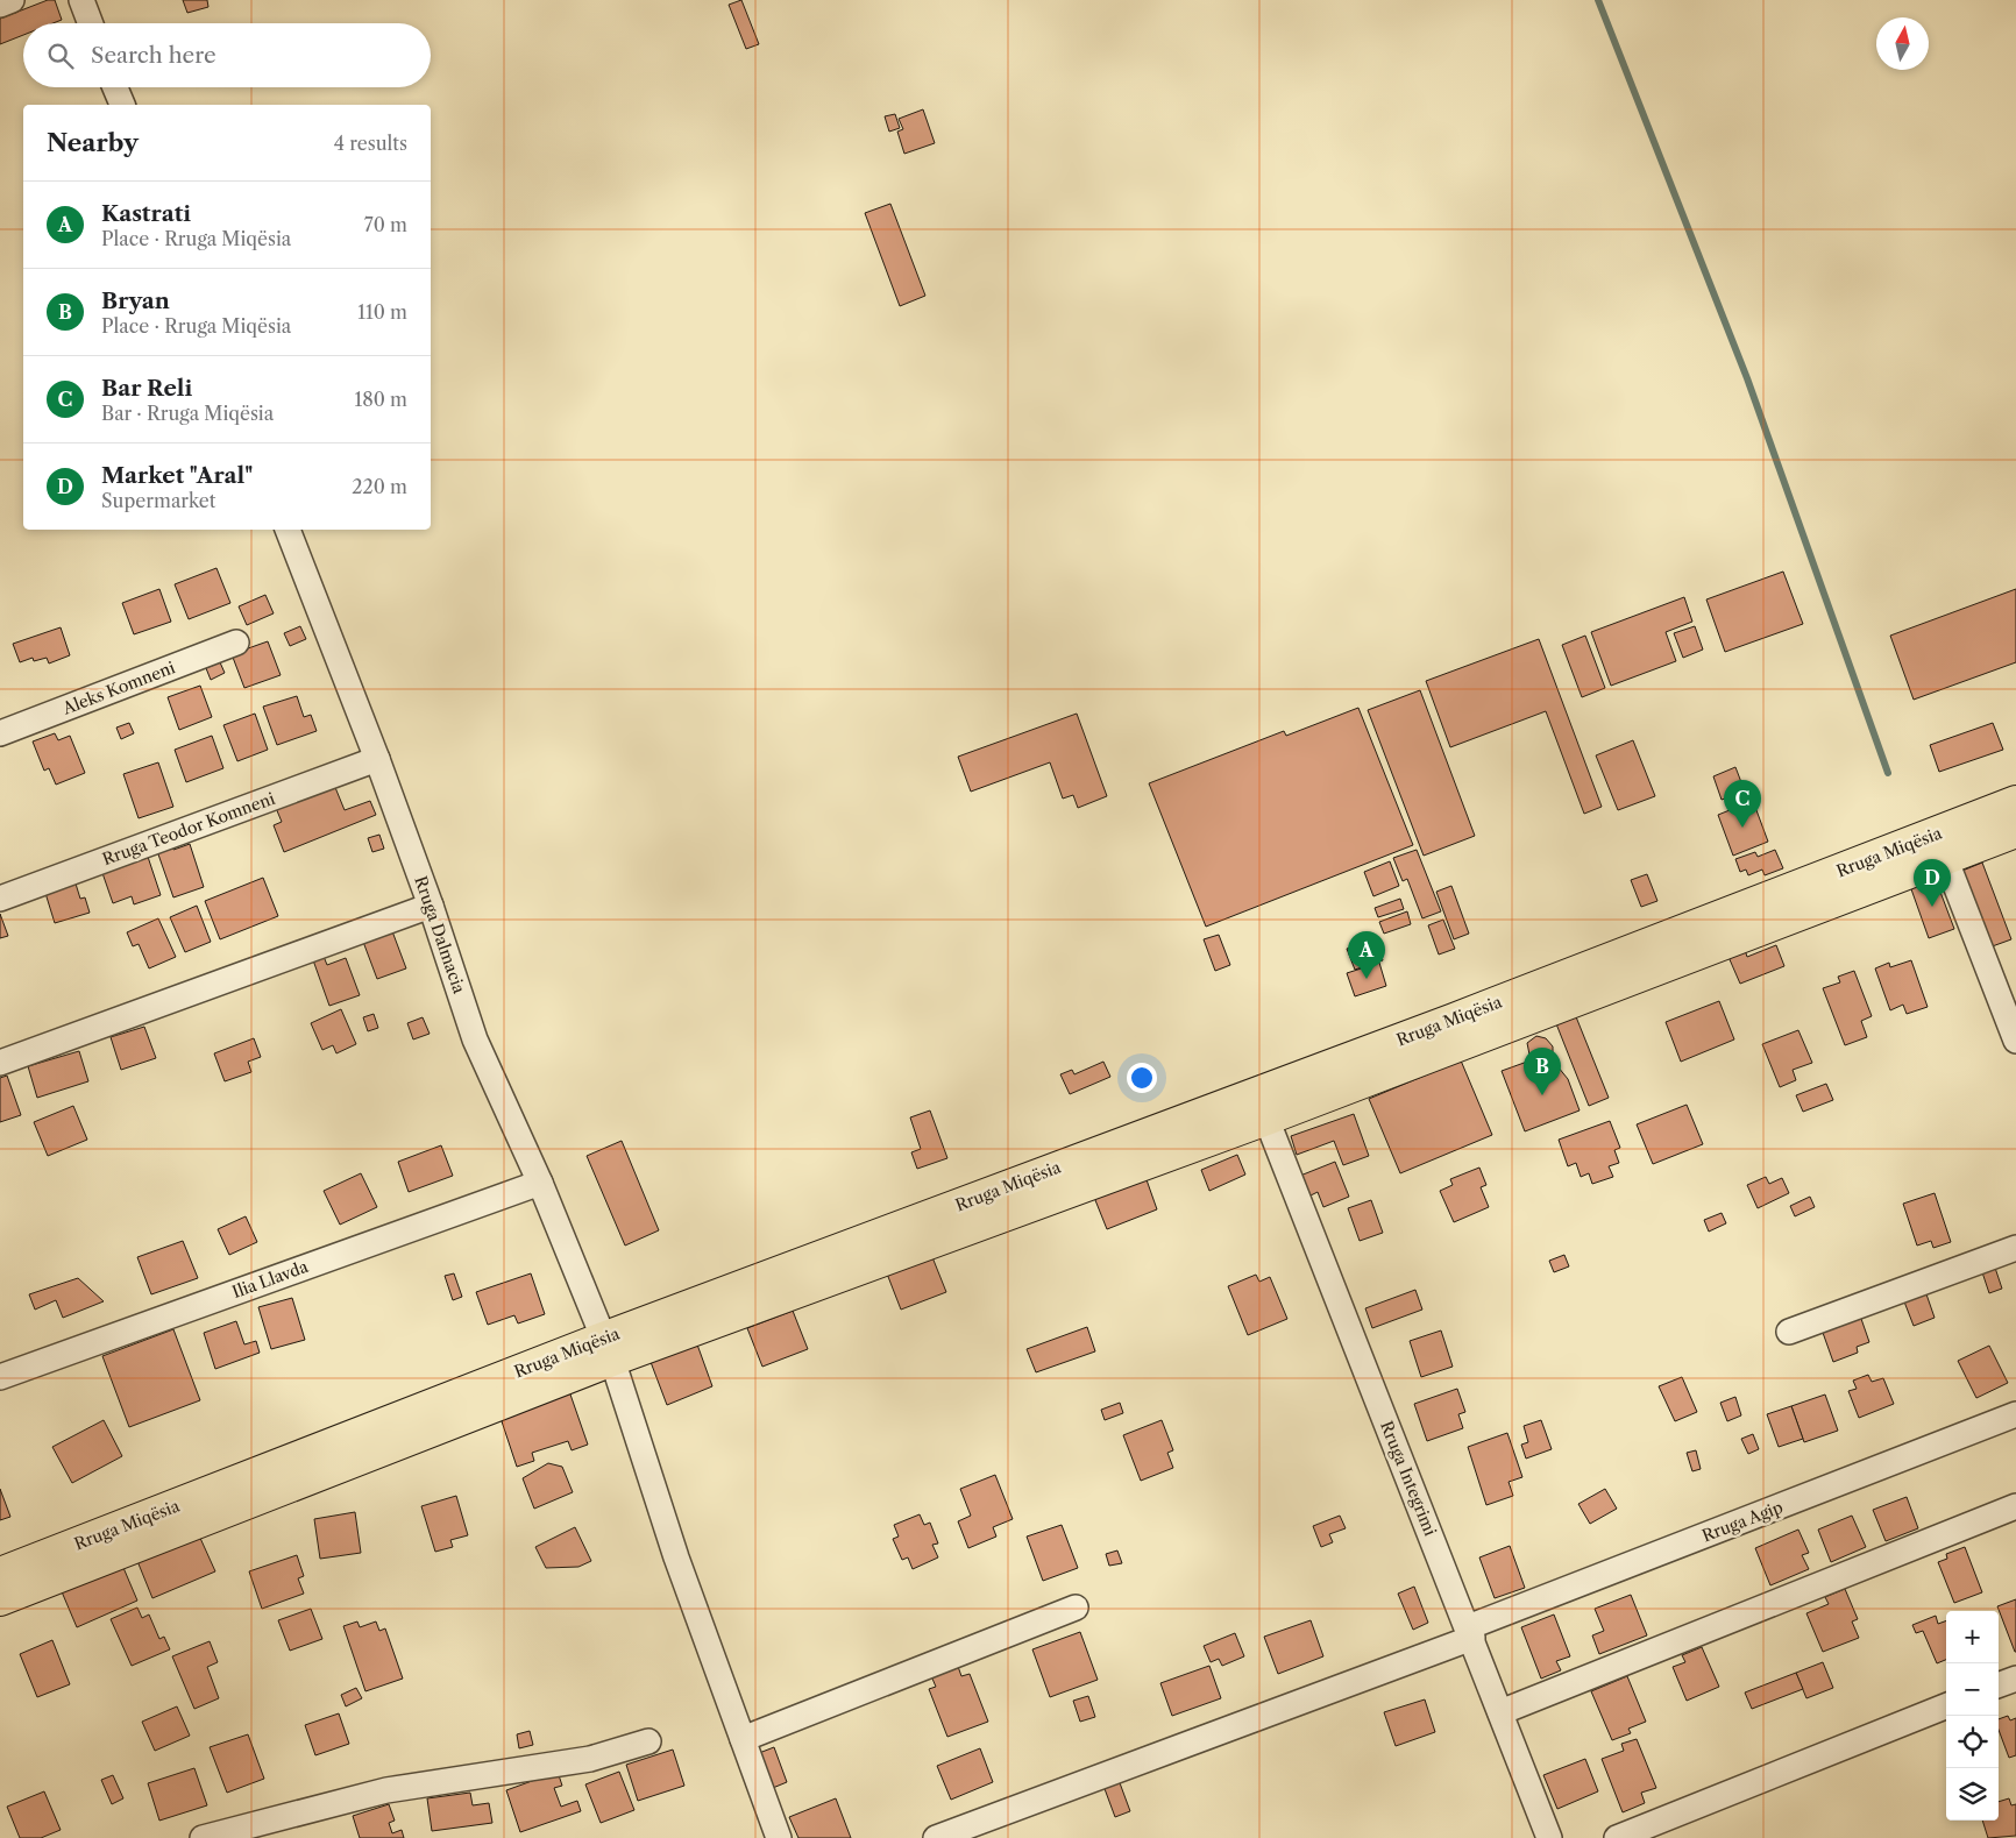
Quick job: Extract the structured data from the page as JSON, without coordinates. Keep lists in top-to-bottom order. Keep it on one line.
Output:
{"streets":{"main road":["Rruga Miqësia"],"street":["Aleks Komneni","Rruga Teodor Komneni","Rruga Dalmacia","Ilia Llavda","Rruga Integrimi","Rruga Agip"]},"crossings":[["Rruga Teodor Komneni","Rruga Dalmacia"],["Rruga Miqësia","Rruga Dalmacia"],["Rruga Miqësia","Rruga Integrimi"],["Rruga Dalmacia","Ilia Llavda"],["Rruga Integrimi","Rruga Agip"]],"north":"top","page":{"search":"Search here","heading":["Nearby","4 results"],"list":[{"mark":"A","name":"Kastrati","note":"Place · Rruga Miqësia","value":"70 m"},{"mark":"B","name":"Bryan","note":"Place · Rruga Miqësia","value":"110 m"},{"mark":"C","name":"Bar Reli","note":"Bar · Rruga Miqësia","value":"180 m"},{"mark":"D","name":"Market \"Aral\"","note":"Supermarket","value":"220 m"}],"pins":["C","D","A","B"],"map_buttons":["+","−"]}}
